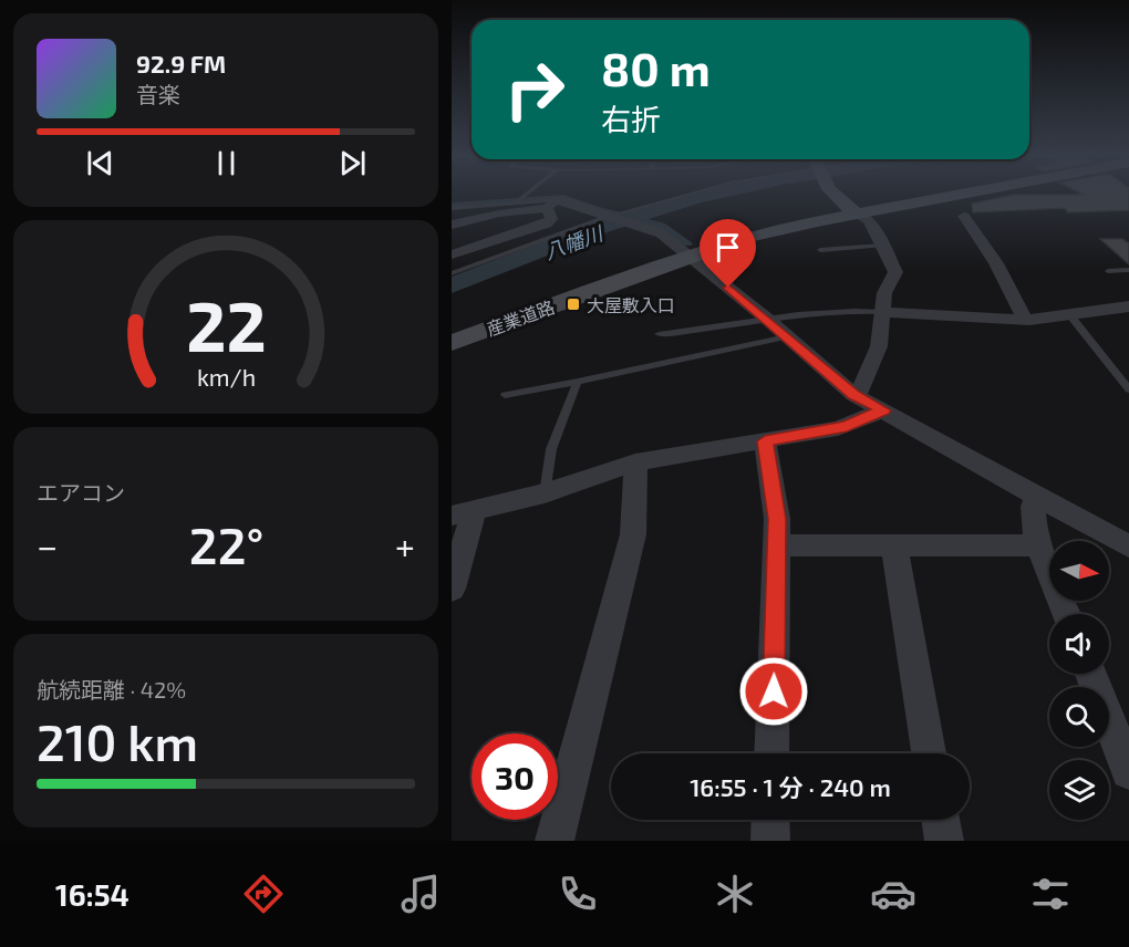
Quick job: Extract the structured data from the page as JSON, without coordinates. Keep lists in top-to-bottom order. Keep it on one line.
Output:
{"streets":{"street":["産業道路"]},"water":["八幡川"],"places":{"transit":["大屋敷入口"]},"north":"right","page":{"turn":["80 m","右折"],"song":["92.9 FM","音楽"],"tile":["エアコン",["航続距離 · 42%","210 km"]],"heat":["−","22°","+"],"limit":"30","trip":"16:55 · 1 分 · 240 m","tabs":"16:54","gauge":["22","km/h"]}}
